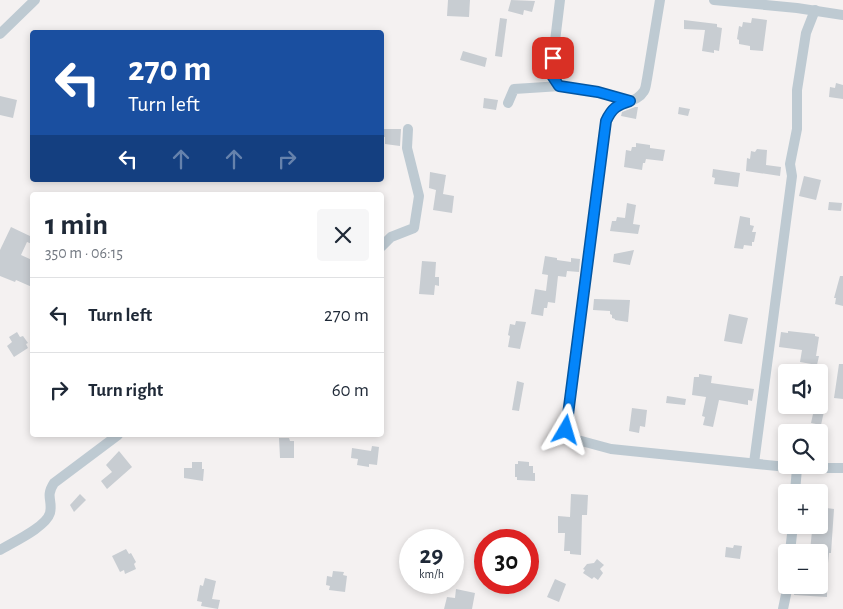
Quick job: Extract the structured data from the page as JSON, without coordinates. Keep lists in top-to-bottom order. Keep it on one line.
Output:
{"page":{"turn":["270 m","Turn left"],"heading":["1 min","350 m · 06:15"],"list":[{"name":"Turn left","value":"270 m"},{"name":"Turn right","value":"60 m"}],"map_buttons":["+","−"],"speed":"29 km/h","limit":"30"}}
